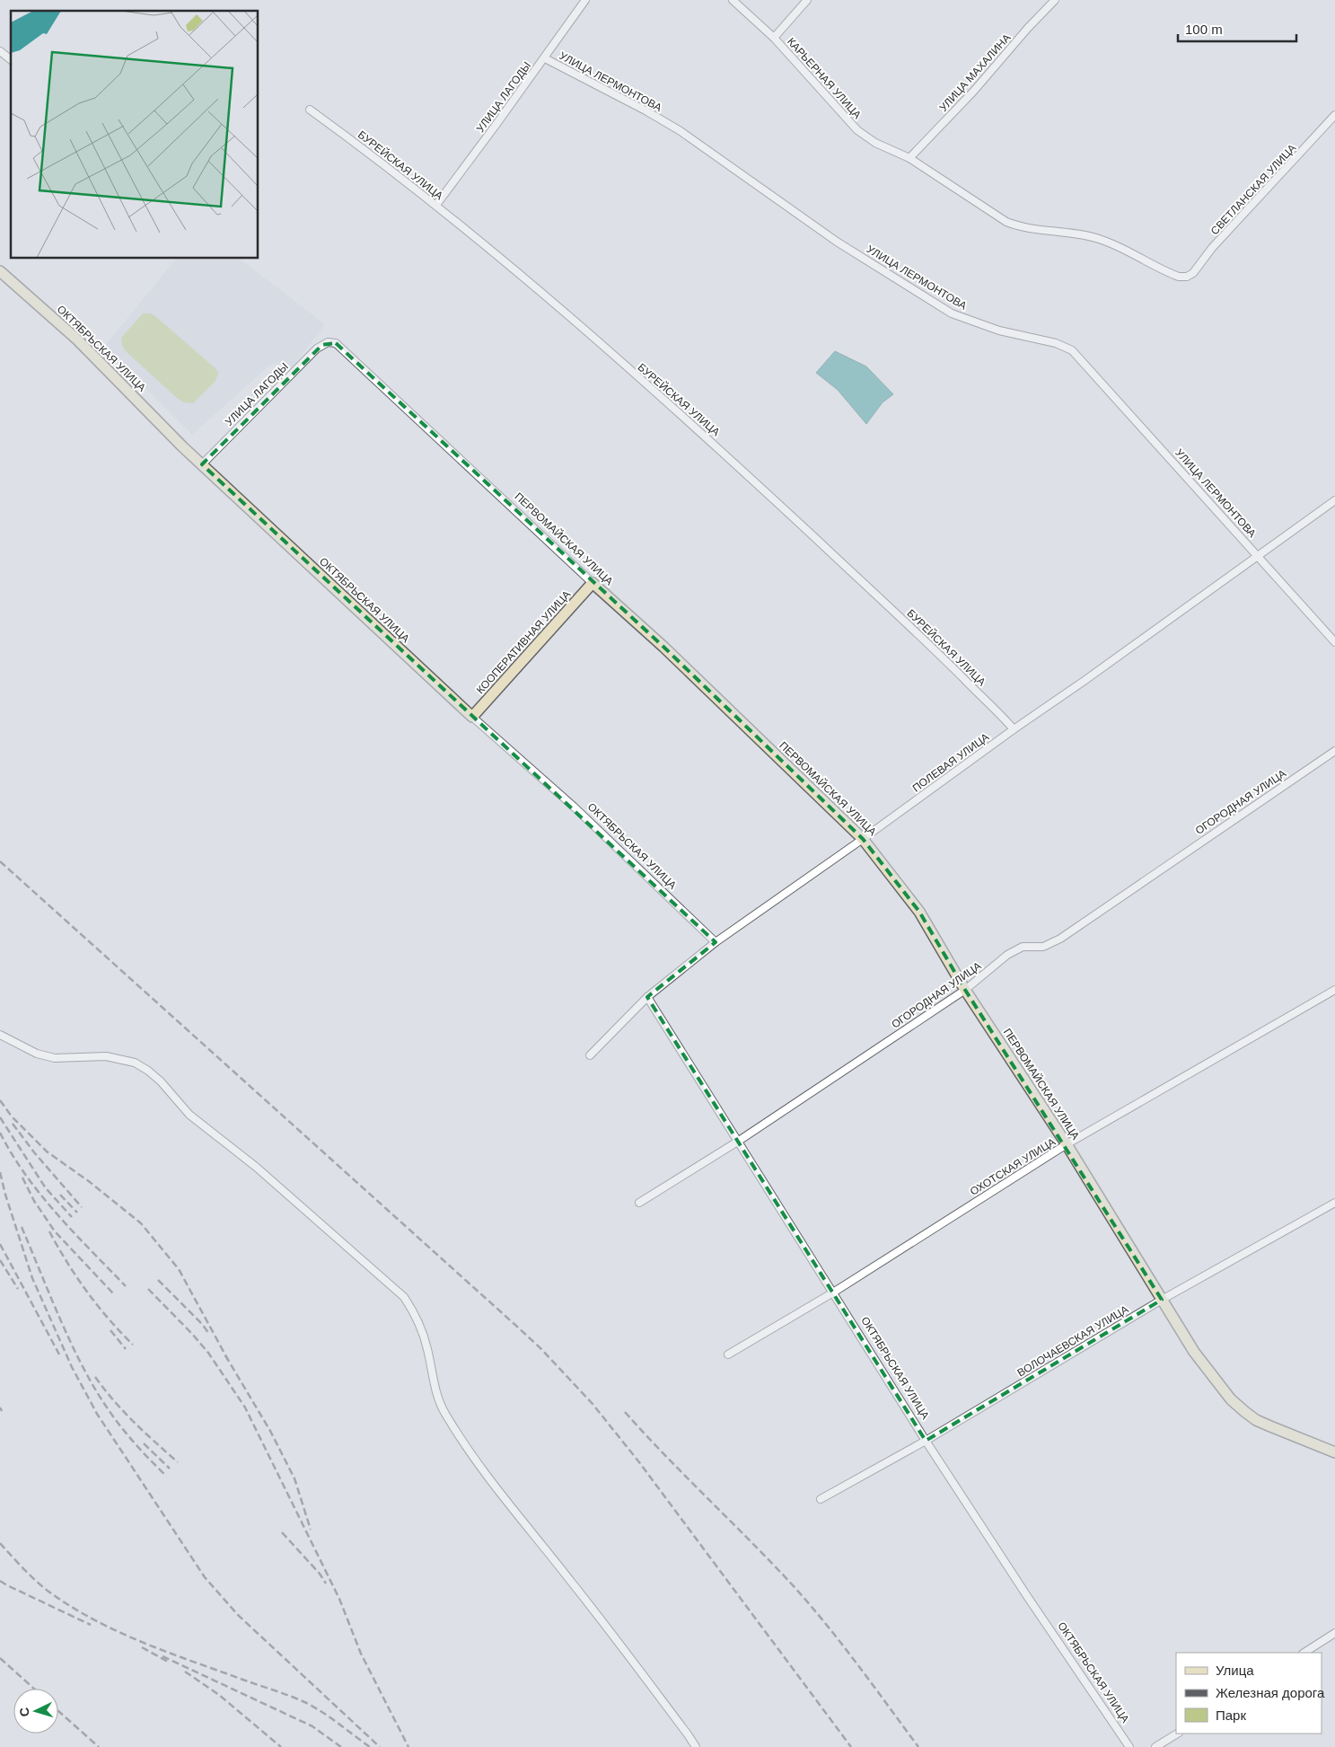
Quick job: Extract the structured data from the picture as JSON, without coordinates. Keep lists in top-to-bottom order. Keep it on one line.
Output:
{"streets":{"main road":["ОКТЯБРЬСКАЯ УЛИЦА","ПЕРВОМАЙСКАЯ УЛИЦА","КООПЕРАТИВНАЯ УЛИЦА"],"street":["УЛИЦА МАХАЛИНА","КАРЬЕРНАЯ УЛИЦА","УЛИЦА ЛЕРМОНТОВА","УЛИЦА ЛАГОДЫ","БУРЕЙСКАЯ УЛИЦА","СВЕТЛАНСКАЯ УЛИЦА","ПОЛЕВАЯ УЛИЦА","ОГОРОДНАЯ УЛИЦА","ОХОТСКАЯ УЛИЦА","ВОЛОЧАЕВСКАЯ УЛИЦА"]},"crossings":[["УЛИЦА МАХАЛИНА","КАРЬЕРНАЯ УЛИЦА"],["КАРЬЕРНАЯ УЛИЦА","СВЕТЛАНСКАЯ УЛИЦА"],["УЛИЦА ЛЕРМОНТОВА","УЛИЦА ЛАГОДЫ"],["УЛИЦА ЛЕРМОНТОВА","ПОЛЕВАЯ УЛИЦА"],["УЛИЦА ЛАГОДЫ","БУРЕЙСКАЯ УЛИЦА"],["УЛИЦА ЛАГОДЫ","ОКТЯБРЬСКАЯ УЛИЦА"],["УЛИЦА ЛАГОДЫ","ПЕРВОМАЙСКАЯ УЛИЦА"],["БУРЕЙСКАЯ УЛИЦА","ПОЛЕВАЯ УЛИЦА"],["ОКТЯБРЬСКАЯ УЛИЦА","КООПЕРАТИВНАЯ УЛИЦА"],["ОКТЯБРЬСКАЯ УЛИЦА","ПОЛЕВАЯ УЛИЦА"],["ОКТЯБРЬСКАЯ УЛИЦА","ОГОРОДНАЯ УЛИЦА"],["ОКТЯБРЬСКАЯ УЛИЦА","ОХОТСКАЯ УЛИЦА"],["ОКТЯБРЬСКАЯ УЛИЦА","ВОЛОЧАЕВСКАЯ УЛИЦА"],["ПЕРВОМАЙСКАЯ УЛИЦА","КООПЕРАТИВНАЯ УЛИЦА"],["ПЕРВОМАЙСКАЯ УЛИЦА","ПОЛЕВАЯ УЛИЦА"],["ПЕРВОМАЙСКАЯ УЛИЦА","ОГОРОДНАЯ УЛИЦА"],["ПЕРВОМАЙСКАЯ УЛИЦА","ОХОТСКАЯ УЛИЦА"],["ПЕРВОМАЙСКАЯ УЛИЦА","ВОЛОЧАЕВСКАЯ УЛИЦА"]],"legend":["Улица","Железная дорога","Парк"],"scale_bar":"100 m","north":"left"}
